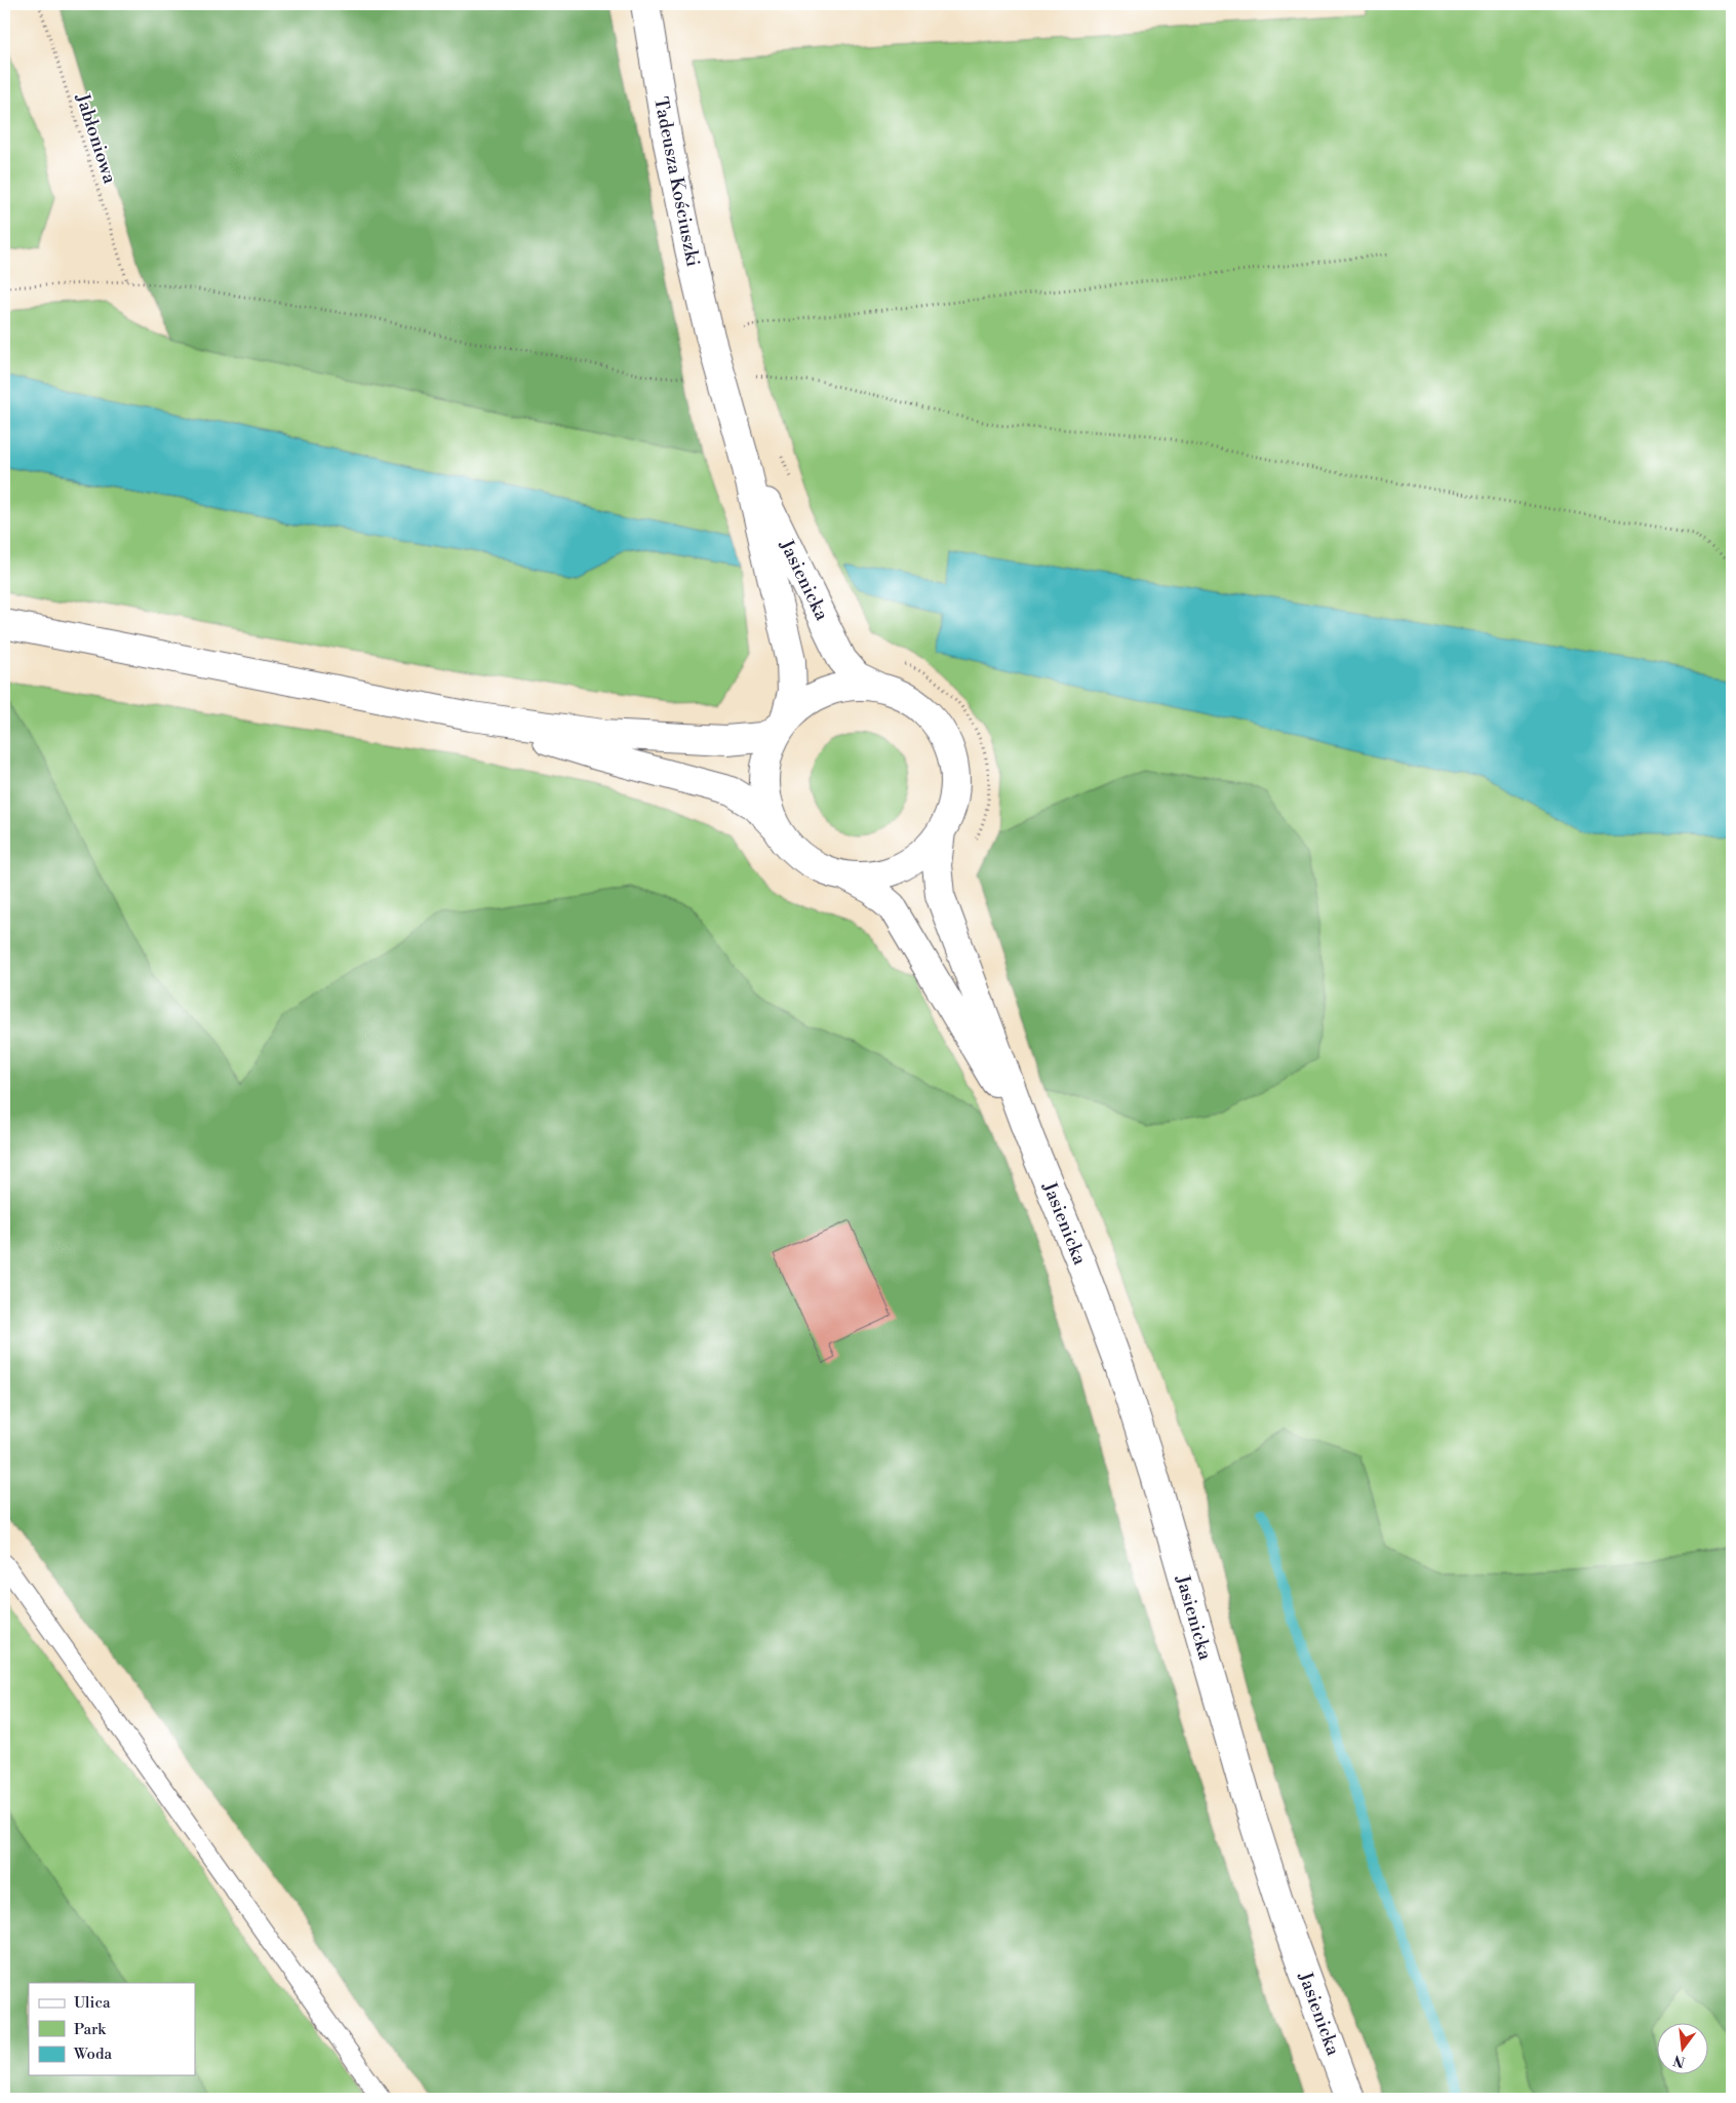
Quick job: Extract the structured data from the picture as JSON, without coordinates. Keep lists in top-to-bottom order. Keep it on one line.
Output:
{"streets":{"main road":["Tadeusza Kościuszki","Jasienicka"],"path":["Jabłoniowa"]},"crossings":[["Tadeusza Kościuszki","Jasienicka"]],"legend":["Ulica","Park","Woda"],"north":"bottom"}
